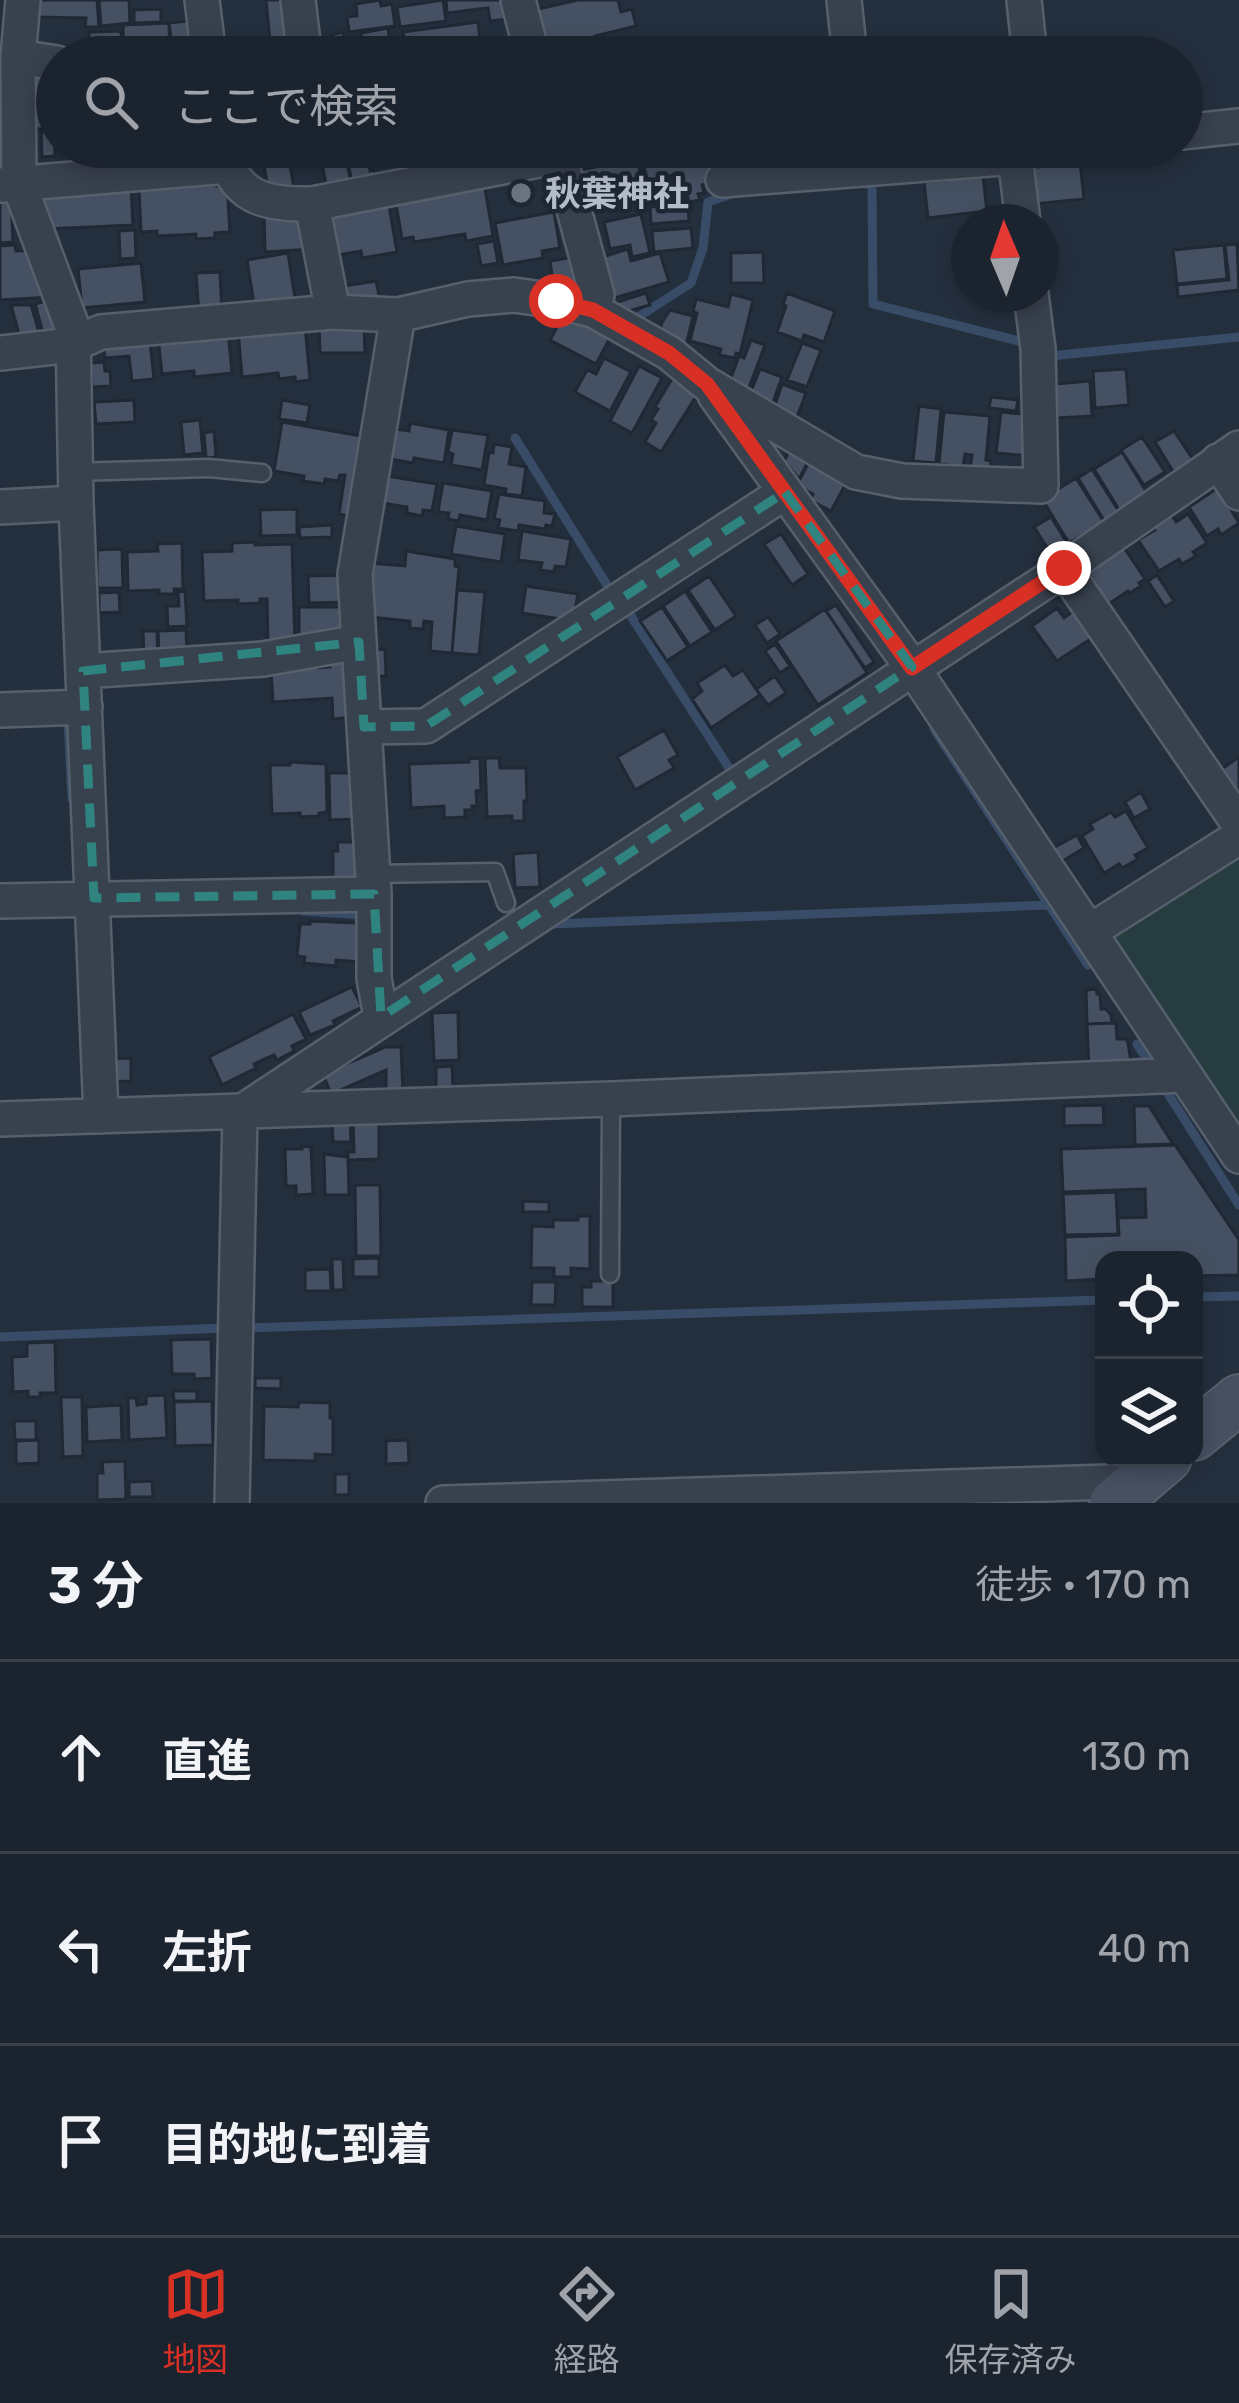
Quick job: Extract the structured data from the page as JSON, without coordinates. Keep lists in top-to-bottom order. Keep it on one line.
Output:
{"places":["秋葉神社"],"north":"top","page":{"search":"ここで検索","heading":["3 分","徒歩 · 170 m"],"list":[["直進","130 m"],["左折","40 m"],"目的地に到着"],"nav":["地図","経路","保存済み"]}}
